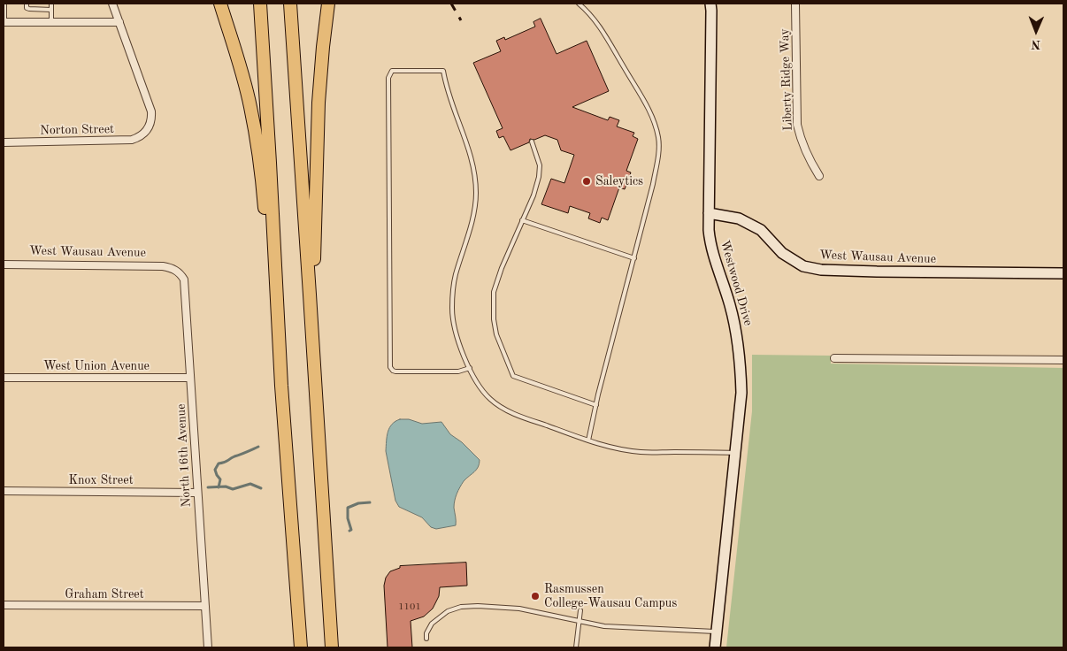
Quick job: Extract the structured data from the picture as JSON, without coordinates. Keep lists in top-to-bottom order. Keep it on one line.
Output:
{"streets":{"street":["Liberty Ridge Way","Norton Street","West Wausau Avenue","Westwood Drive","West Union Avenue","North 16th Avenue","Knox Street","Graham Street"]},"crossings":[["West Wausau Avenue","Westwood Drive"],["West Wausau Avenue","North 16th Avenue"],["West Union Avenue","North 16th Avenue"],["North 16th Avenue","Knox Street"],["North 16th Avenue","Graham Street"]],"places":["Saleytics","Rasmussen College-Wausau Campus"],"house_numbers":["1101"],"north":"bottom"}
